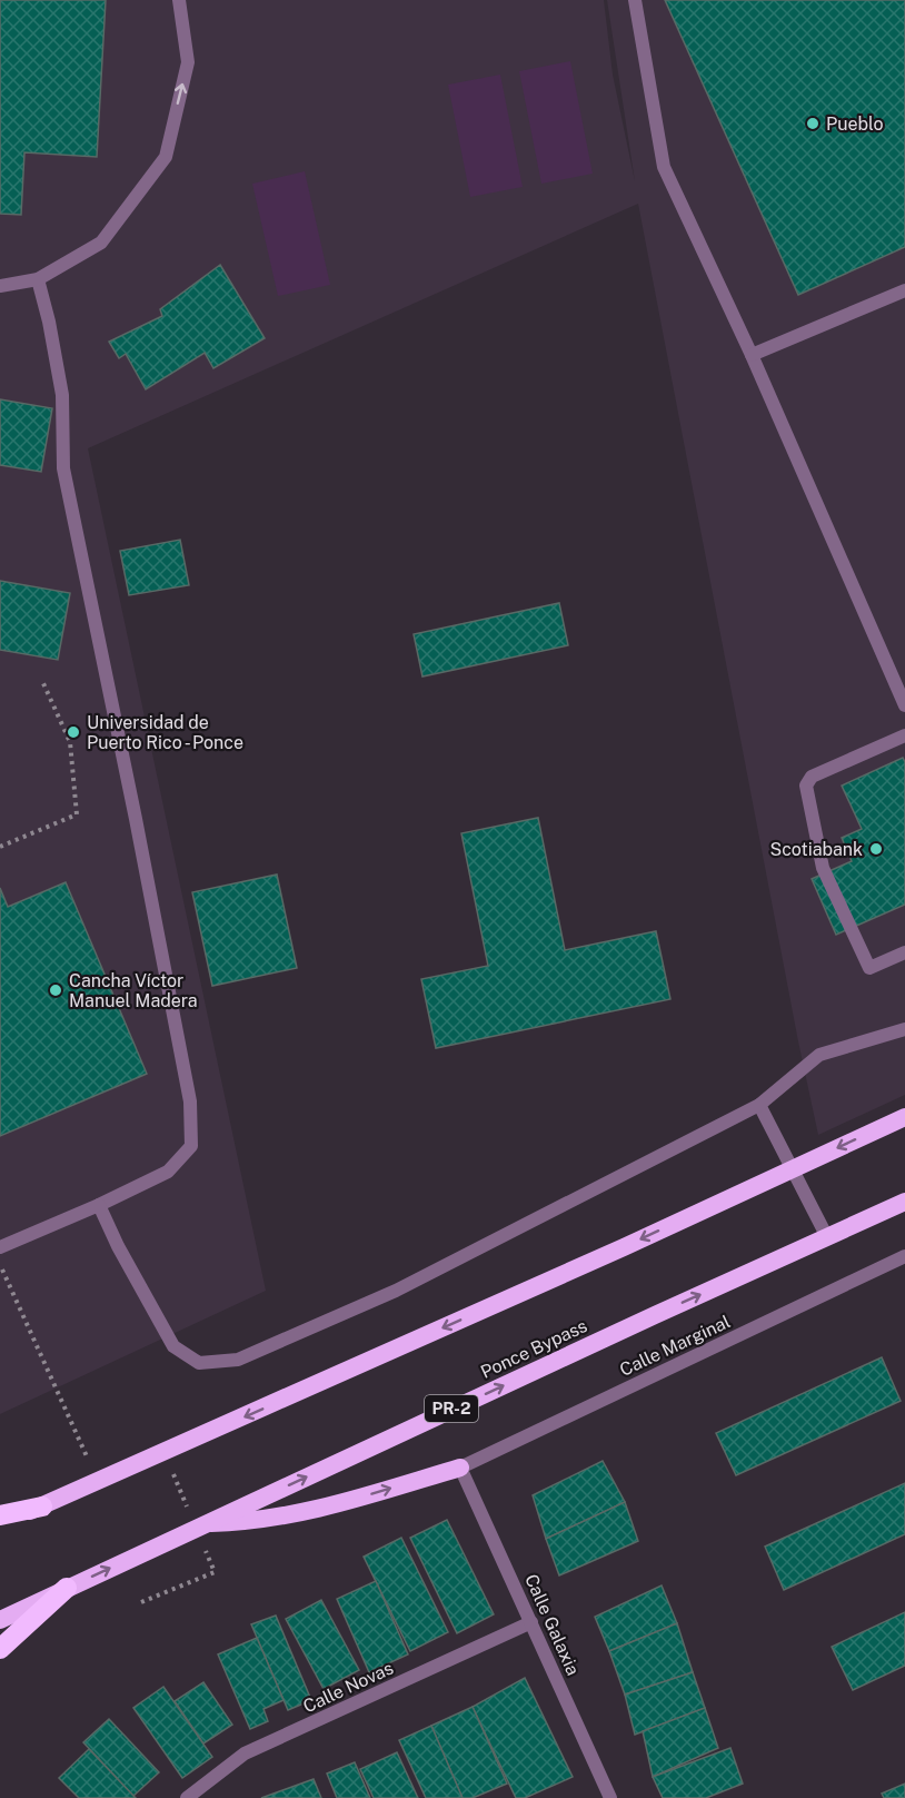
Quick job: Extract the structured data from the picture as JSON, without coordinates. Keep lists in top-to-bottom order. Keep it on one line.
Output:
{"streets":{"highway":["Ponce Bypass","PR-2"],"street":["Calle Marginal","Calle Galaxia","Calle Novas"]},"crossings":[["Calle Marginal","Calle Galaxia"],["Calle Galaxia","Calle Novas"]],"places":["Pueblo","Universidad de Puerto Rico - Ponce","Scotiabank","Cancha Víctor Manuel Madera"]}
